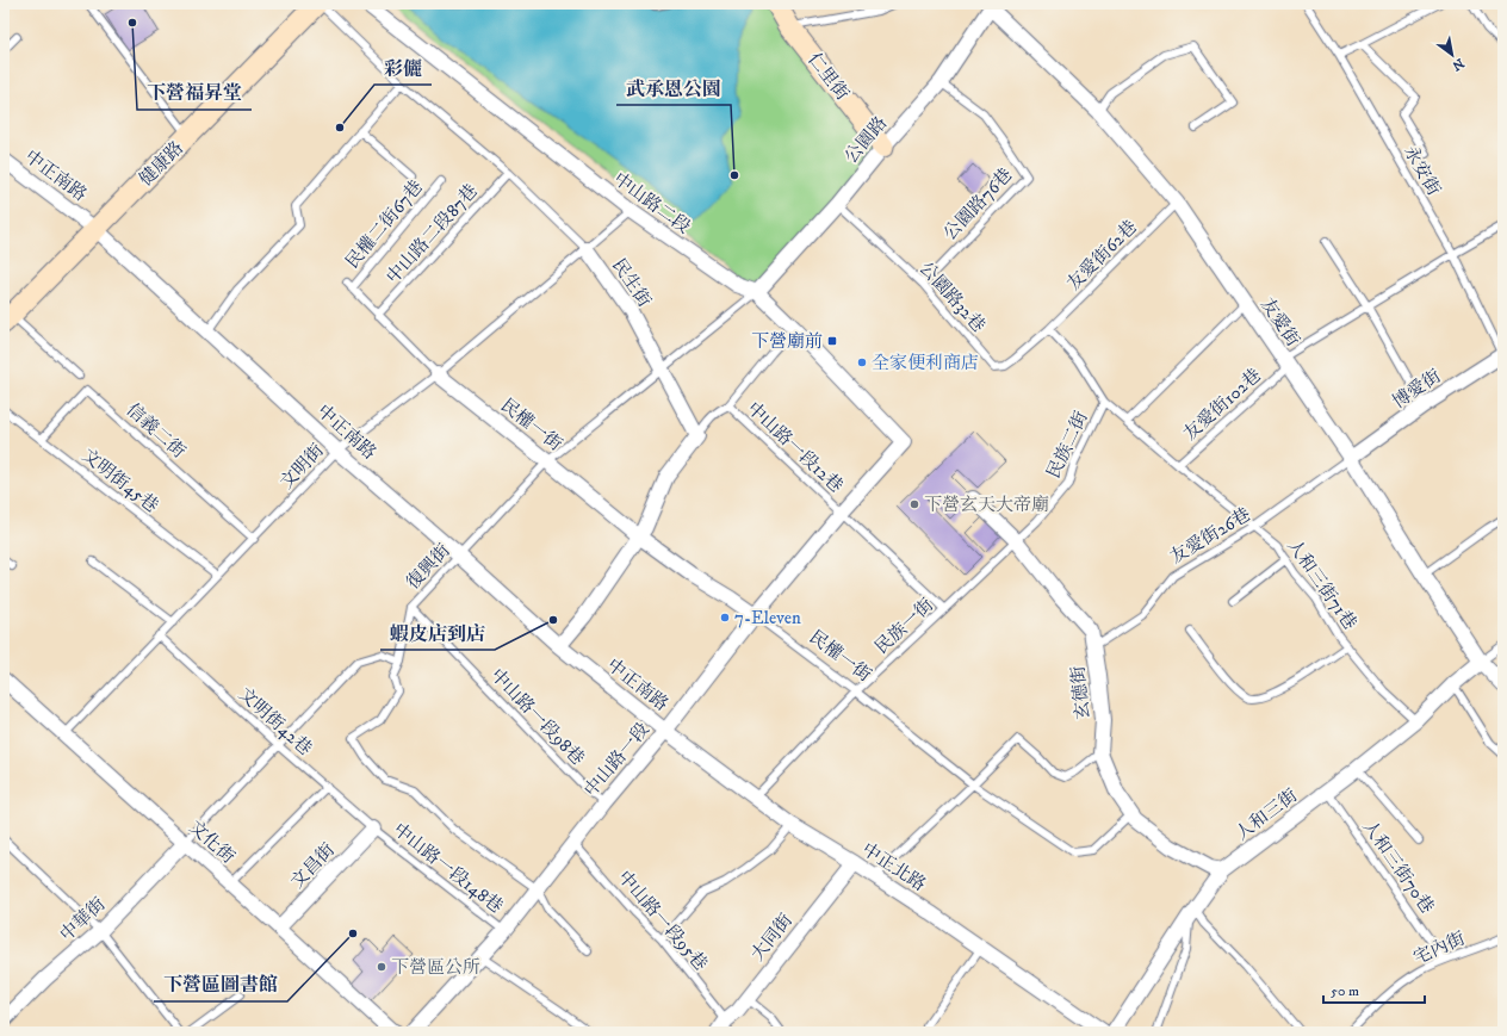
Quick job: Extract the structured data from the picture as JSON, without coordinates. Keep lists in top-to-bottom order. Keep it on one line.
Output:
{"streets":{"street":["仁里街","公園路","健康路","中正南路","中山路二段","民生街","友愛街","博愛街","民權一街","玄德街","中山路一段","人和三街","文化街","文昌街","中正北路","中華街","大同街"],"lane":["永安街","公園路76巷","民權二街67巷","中山路二段87巷","友愛街62巷","公園路32巷","友愛街102巷","信義二街","民族二街","中山路一段12巷","文明街","文明街45巷","友愛街26巷","復興街","人和三街71巷","民族一街","中山路一段98巷","文明街42巷","人和三街70巷","中山路一段148巷","中山路一段95巷","宅內街"]},"crossings":[["仁里街","公園路"],["公園路","中山路二段"],["公園路","公園路76巷"],["公園路","公園路32巷"],["公園路","友愛街"],["公園路","復興街"],["健康路","中正南路"],["健康路","民生街"],["永安街","博愛街"],["永安街","友愛街102巷"],["中正南路","文明街"],["中正南路","復興街"],["中正南路","中山路一段"],["中正南路","中正北路"],["中山路二段","文明街"],["中山路二段","復興街"],["中山路二段","中山路一段"],["公園路76巷","公園路32巷"],["民權二街67巷","中山路二段87巷"],["中山路二段87巷","民生街"],["友愛街62巷","公園路32巷"],["友愛街62巷","友愛街"],["友愛街62巷","人和三街71巷"],["民生街","文明街"],["民生街","復興街"],["公園路32巷","人和三街71巷"],["友愛街","博愛街"],["友愛街","友愛街102巷"],["友愛街","友愛街26巷"],["友愛街","人和三街"],["博愛街","友愛街26巷"],["友愛街102巷","人和三街71巷"],["民權一街","文明街"],["民權一街","復興街"],["民權一街","民族一街"],["民權一街","玄德街"],["民權一街","中山路一段"],["信義二街","文明街"],["信義二街","文明街45巷"],["民族二街","人和三街71巷"],["民族二街","民族一街"],["民族二街","玄德街"],["中山路一段12巷","民族一街"],["中山路一段12巷","中山路一段"],["文明街","文明街45巷"],["文明街","文明街42巷"],["文明街","文化街"],["友愛街26巷","人和三街71巷"],["友愛街26巷","玄德街"],["復興街","中山路一段98巷"],["復興街","中山路一段"],["人和三街71巷","人和三街"],["民族一街","玄德街"],["民族一街","中正北路"],["玄德街","人和三街"],["中山路一段98巷","中山路一段"],["文明街42巷","文昌街"],["文明街42巷","中山路一段148巷"],["中山路一段","中正北路"],["中山路一段","中山路一段148巷"],["中山路一段","中山路一段95巷"],["人和三街","人和三街70巷"],["文化街","文昌街"],["文化街","中華街"],["文昌街","中山路一段148巷"],["中正北路","大同街"],["人和三街70巷","宅內街"],["中山路一段95巷","大同街"]],"places":{"other":["下營福昇堂","彩儷","武承恩公園","全家便利商店","下營玄天大帝廟","7-Eleven","蝦皮店到店","下營區圖書館","下營區公所"],"transit":["下營廟前"]},"scale_bar":"50 m","north":"bottom right"}
